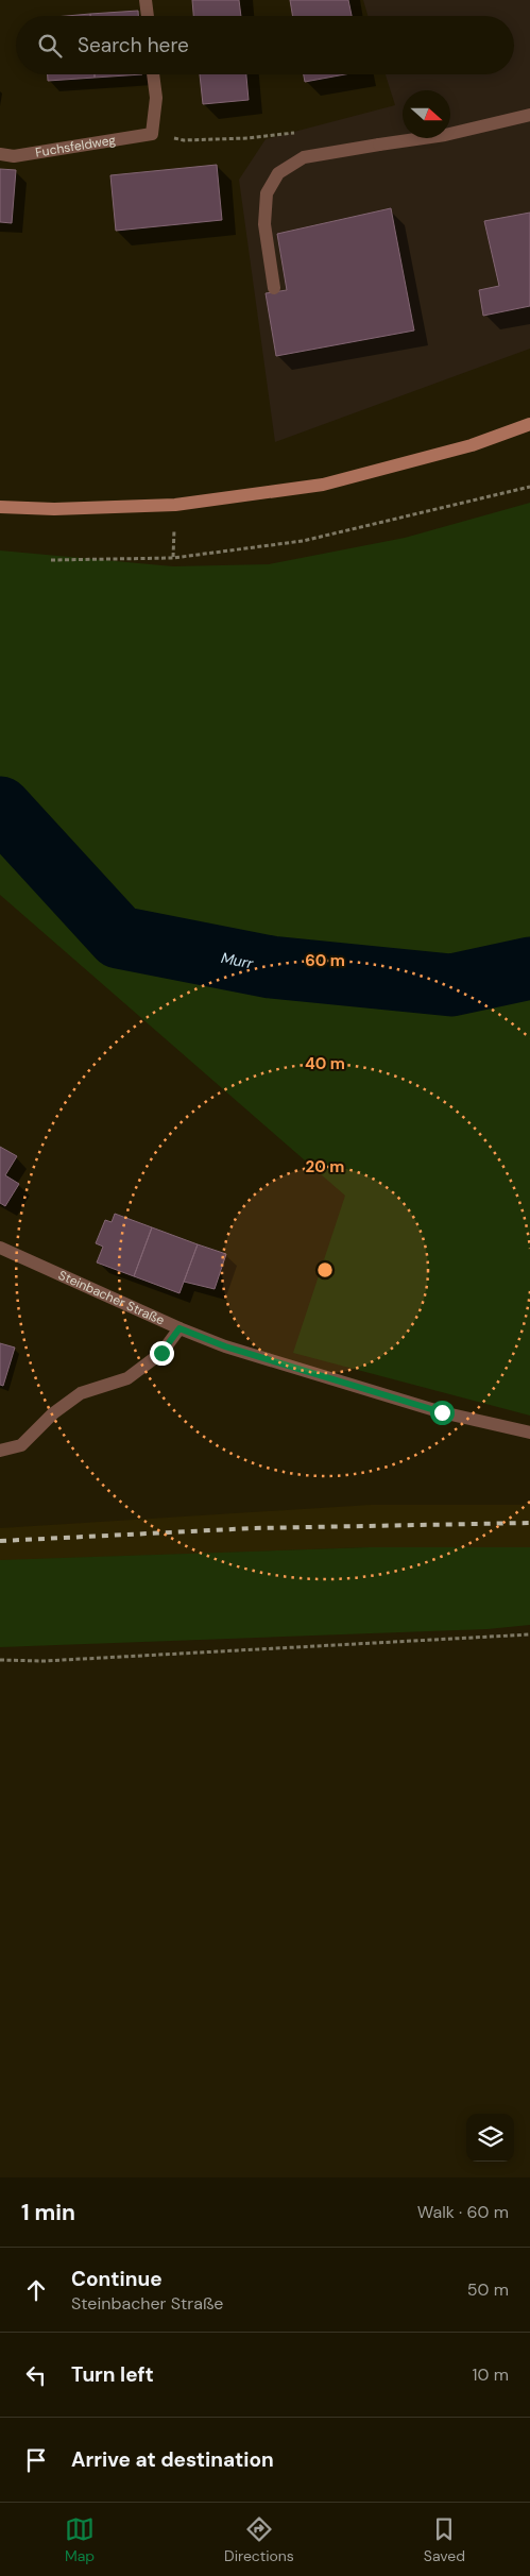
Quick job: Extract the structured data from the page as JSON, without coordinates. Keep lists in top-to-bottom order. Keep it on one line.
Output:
{"streets":{"street":["Fuchsfeldweg","Steinbacher Straße"]},"water":["Murr"],"north":"right","page":{"search":"Search here","heading":["1 min","Walk · 60 m"],"list":[["Continue","Steinbacher Straße","50 m"],["Turn left","10 m"],"Arrive at destination"],"nav":["Map","Directions","Saved"]},"rings":["60 m","40 m","20 m"]}
